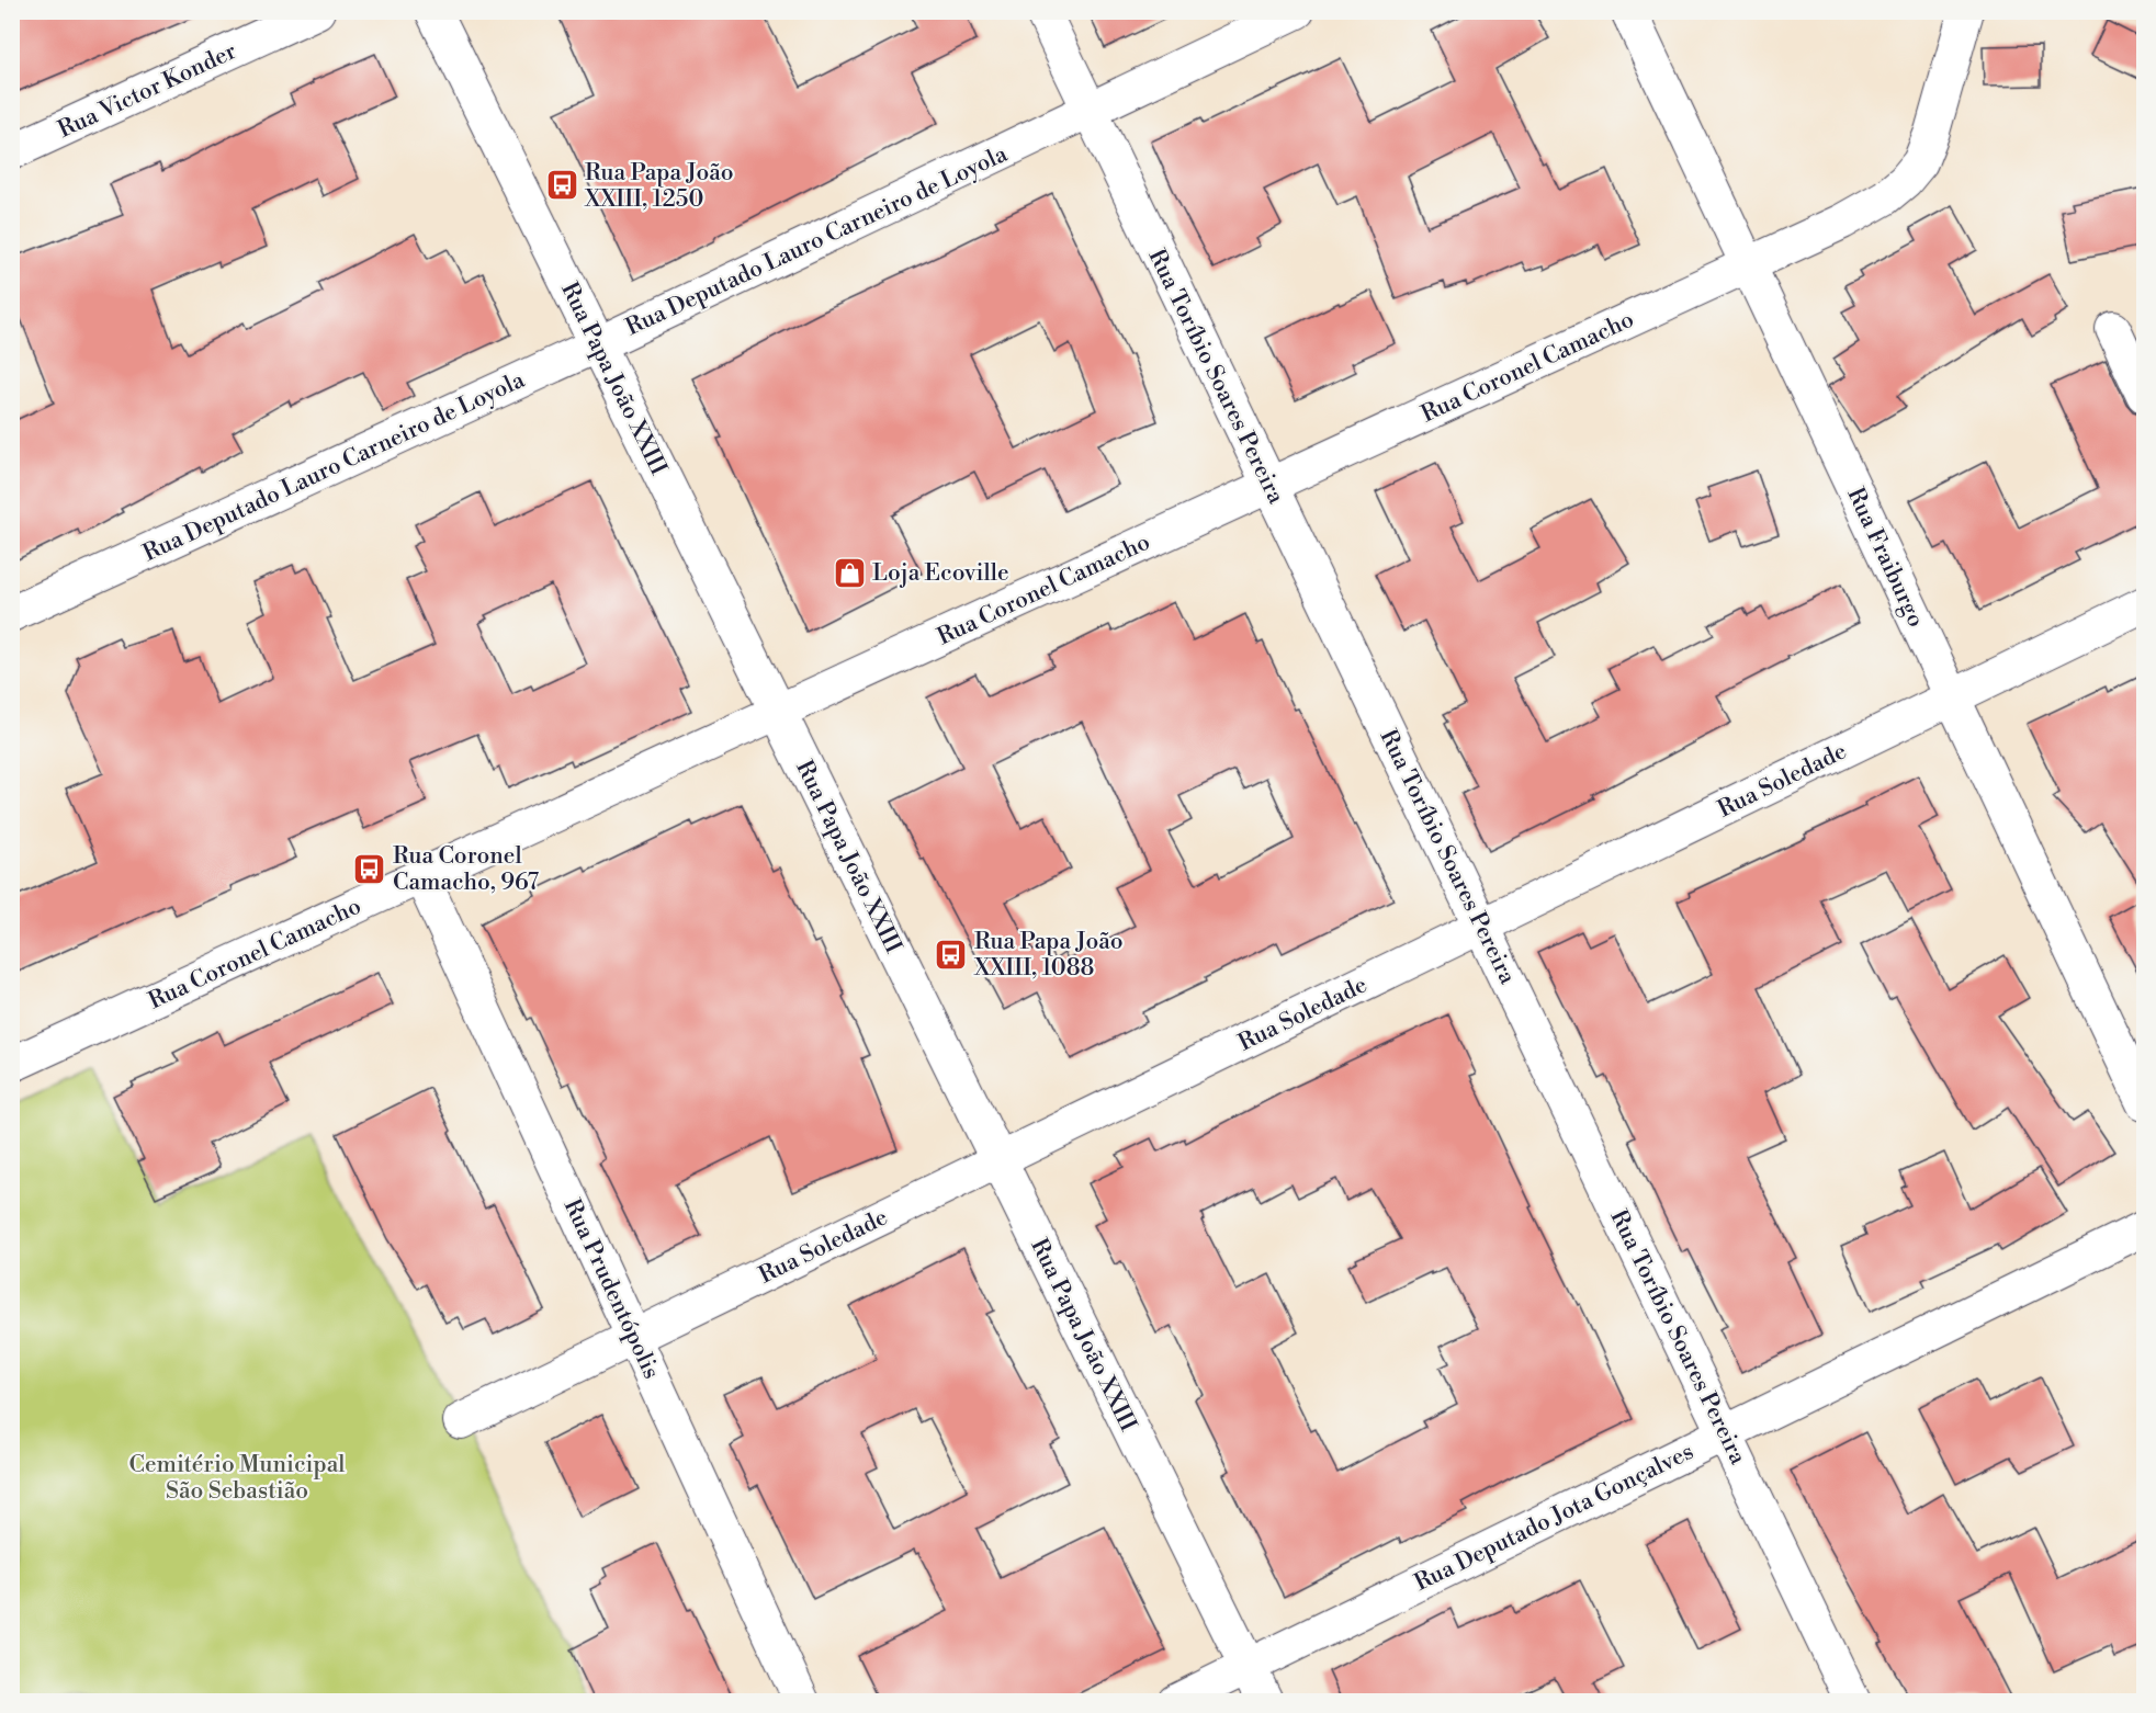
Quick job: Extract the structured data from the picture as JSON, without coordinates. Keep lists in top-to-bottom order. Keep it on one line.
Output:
{"streets":{"main road":["Rua Papa João XXIII"],"street":["Rua Victor Konder","Rua Deputado Lauro Carneiro de Loyola","Rua Coronel Camacho","Rua Toríbio Soares Pereira","Rua Fraiburgo","Rua Soledade","Rua Prudentópolis","Rua Deputado Jota Gonçalves"]},"crossings":[["Rua Deputado Lauro Carneiro de Loyola","Rua Toríbio Soares Pereira"],["Rua Deputado Lauro Carneiro de Loyola","Rua Papa João XXIII"],["Rua Coronel Camacho","Rua Toríbio Soares Pereira"],["Rua Coronel Camacho","Rua Papa João XXIII"],["Rua Coronel Camacho","Rua Fraiburgo"],["Rua Coronel Camacho","Rua Prudentópolis"],["Rua Toríbio Soares Pereira","Rua Soledade"],["Rua Toríbio Soares Pereira","Rua Deputado Jota Gonçalves"],["Rua Papa João XXIII","Rua Soledade"],["Rua Papa João XXIII","Rua Deputado Jota Gonçalves"],["Rua Fraiburgo","Rua Soledade"],["Rua Soledade","Rua Prudentópolis"]],"parks":["Cemitério Municipal São Sebastião"],"places":{"bus stop":["Rua Papa João XXIII, 1250","Rua Coronel Camacho, 967","Rua Papa João XXIII, 1088"],"shop":["Loja Ecoville"]}}
